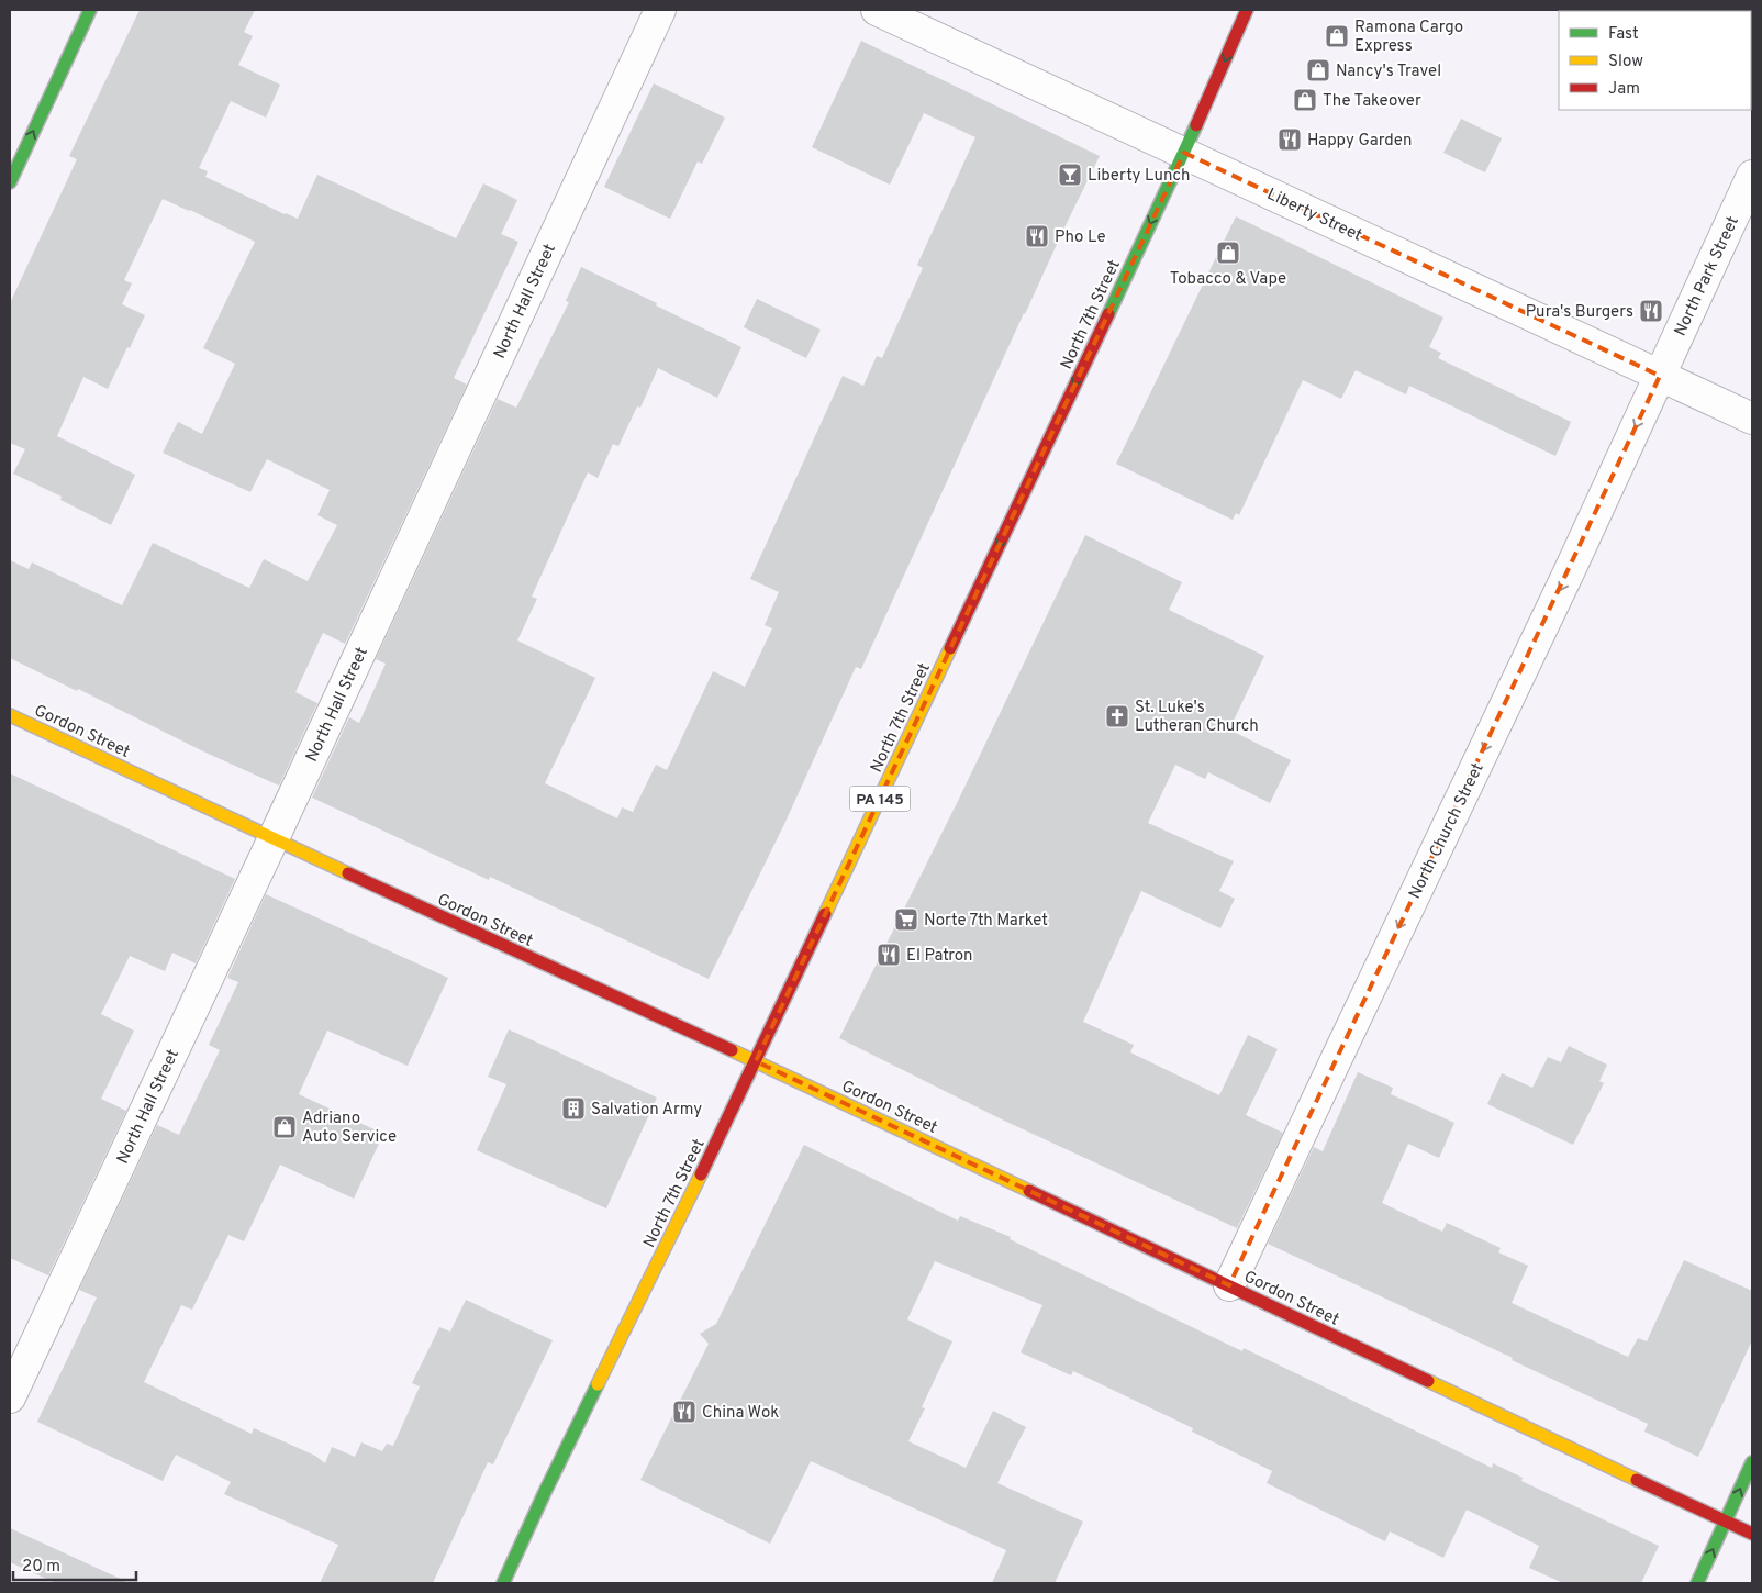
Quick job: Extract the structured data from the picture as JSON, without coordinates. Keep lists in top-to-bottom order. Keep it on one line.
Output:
{"streets":{"street":["Liberty Street","North Park Street","North Hall Street","North 7th Street","Gordon Street","PA 145","North Church Street"]},"crossings":[["Liberty Street","North Park Street"],["Liberty Street","North 7th Street"],["Liberty Street","North Church Street"],["North Park Street","North Church Street"],["North Hall Street","Gordon Street"],["North 7th Street","Gordon Street"],["Gordon Street","North Church Street"]],"one_way":["North 7th Street","North Church Street"],"places":{"shop":["Ramona Cargo Express","Nancy's Travel","The Takeover","Tobacco & Vape","Adriano Auto Service"],"restaurant":["Happy Garden","Pho Le","Pura's Burgers","El Patron","China Wok"],"bar":["Liberty Lunch"],"church":["St. Luke's Lutheran Church"],"supermarket":["Norte 7th Market"],"building":["Salvation Army"]},"legend":["Fast","Slow","Jam"],"scale_bar":"20 m"}
